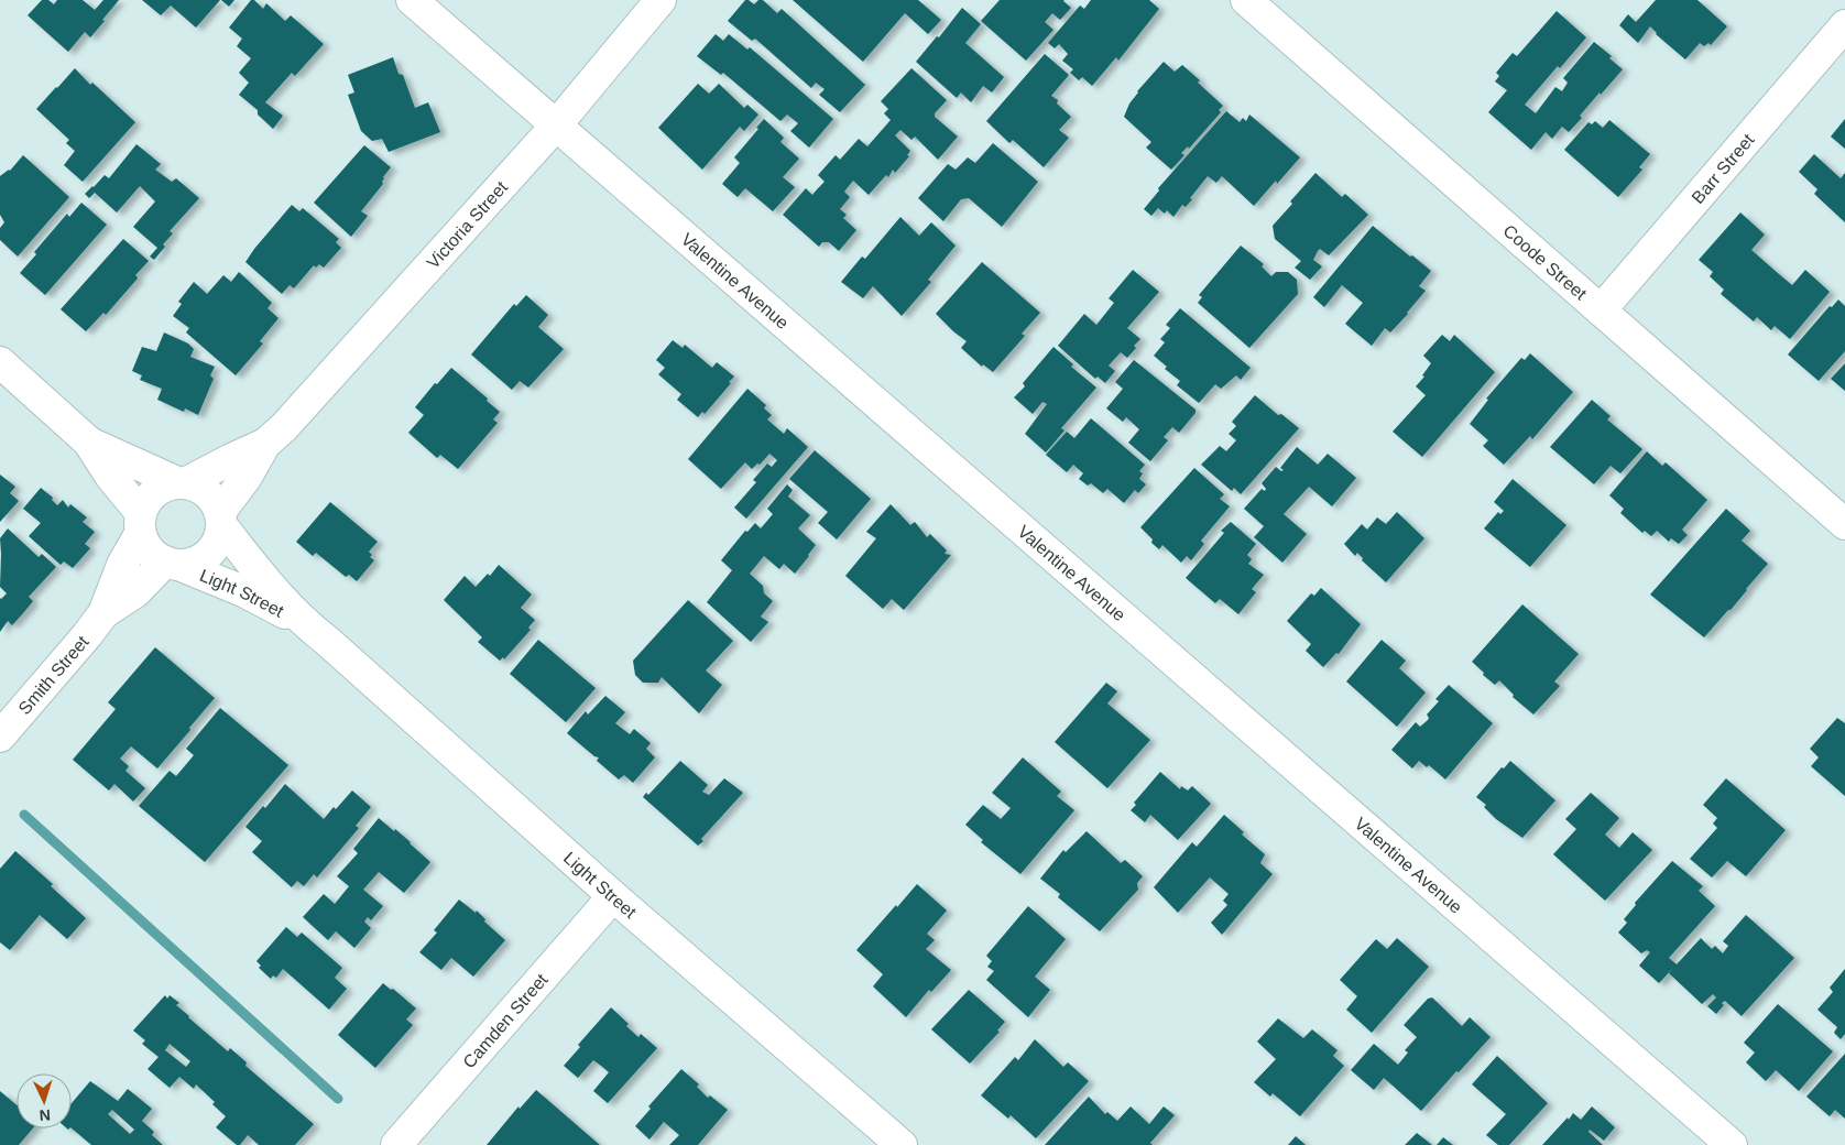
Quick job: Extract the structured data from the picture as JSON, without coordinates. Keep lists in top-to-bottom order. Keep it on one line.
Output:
{"streets":{"street":["Barr Street","Victoria Street","Coode Street","Valentine Avenue","Light Street","Smith Street","Camden Street"]},"crossings":[["Barr Street","Coode Street"],["Victoria Street","Valentine Avenue"],["Victoria Street","Light Street"],["Victoria Street","Smith Street"],["Light Street","Smith Street"],["Light Street","Camden Street"]],"north":"bottom"}
